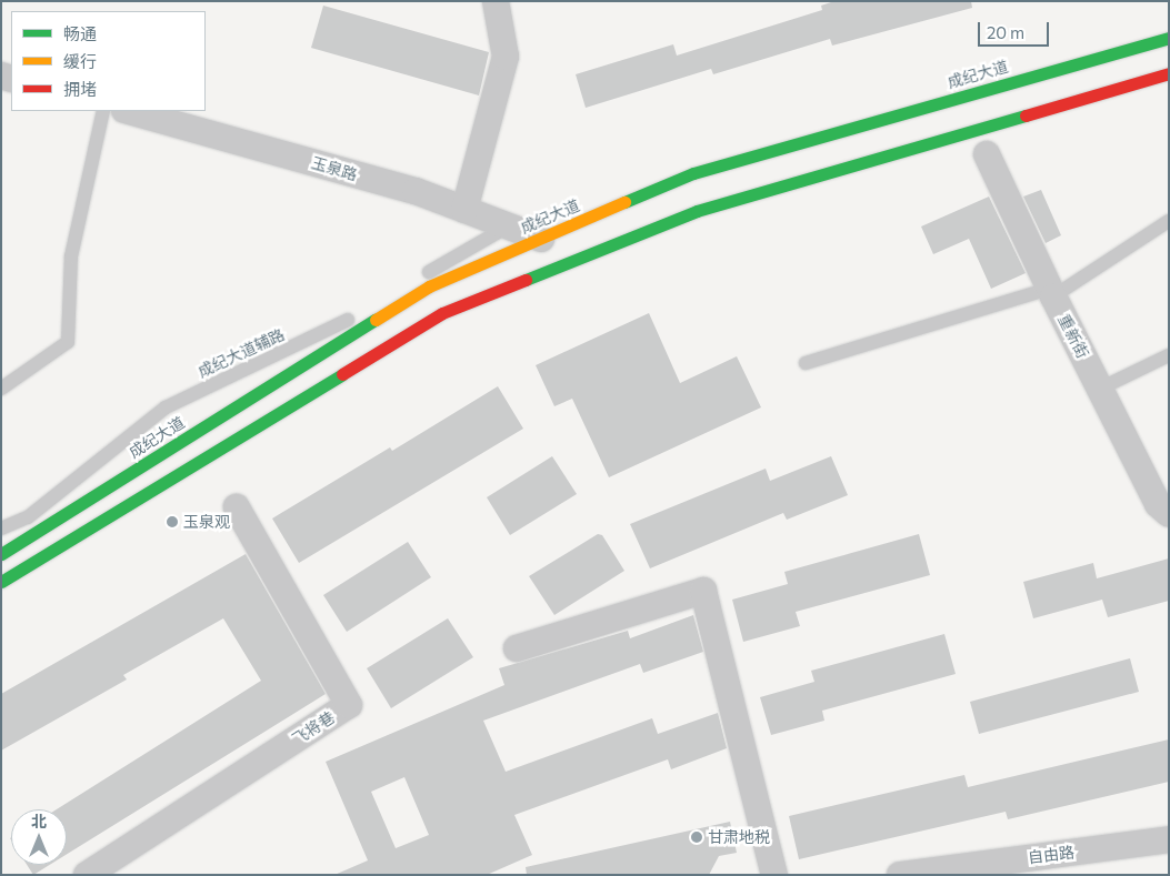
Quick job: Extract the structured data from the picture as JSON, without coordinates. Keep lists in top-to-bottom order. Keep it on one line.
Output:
{"streets":{"highway":["成纪大道"],"street":["玉泉路","重新街","飞将巷","自由路"],"lane":["成纪大道辅路"]},"crossings":[["成纪大道","玉泉路"],["玉泉路","成纪大道辅路"]],"places":["玉泉观","甘肃地税"],"legend":["畅通","缓行","拥堵"],"scale_bar":"20 m","north":"top"}
